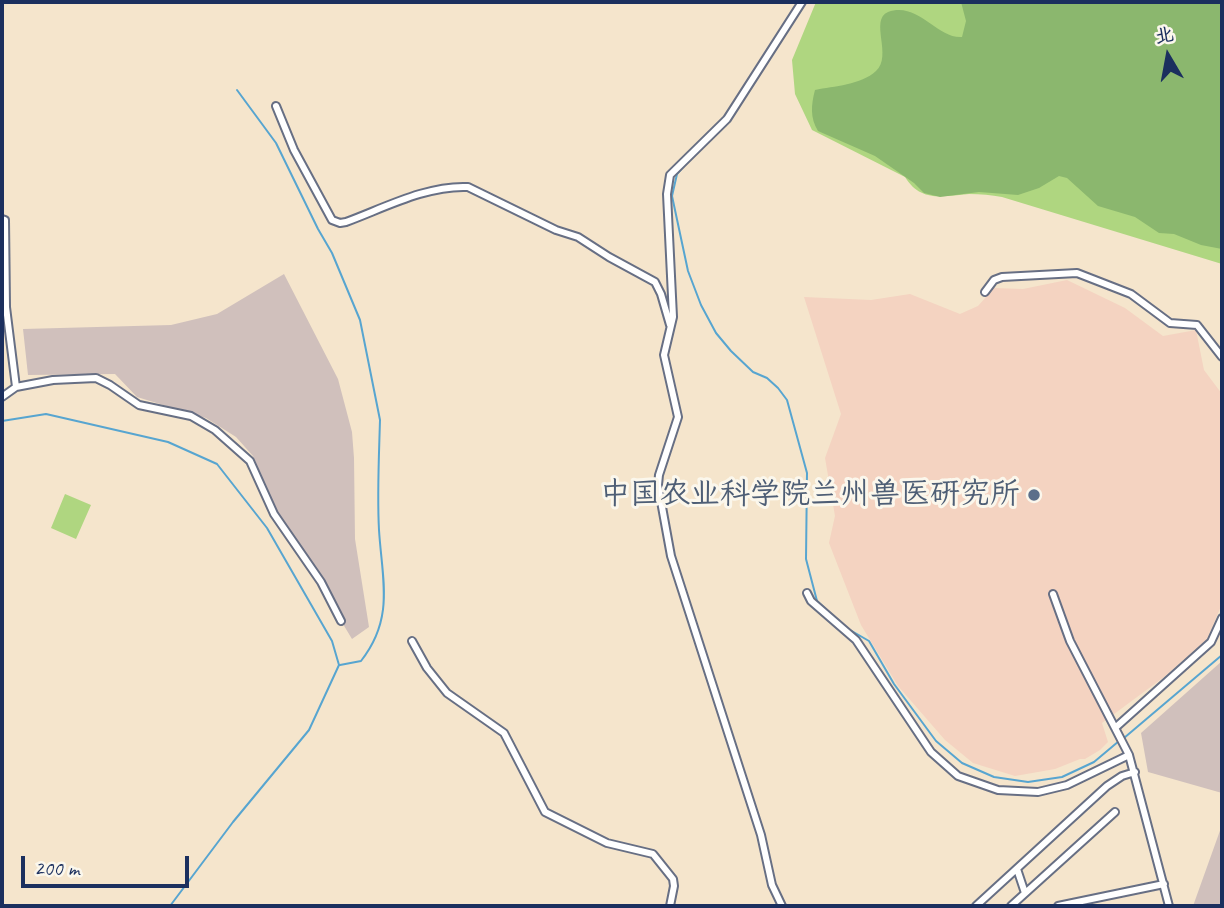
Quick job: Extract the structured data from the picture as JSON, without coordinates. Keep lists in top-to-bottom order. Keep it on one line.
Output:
{"places":["中国农业科学院兰州兽医研究所"],"scale_bar":"200 m","north":"top"}
